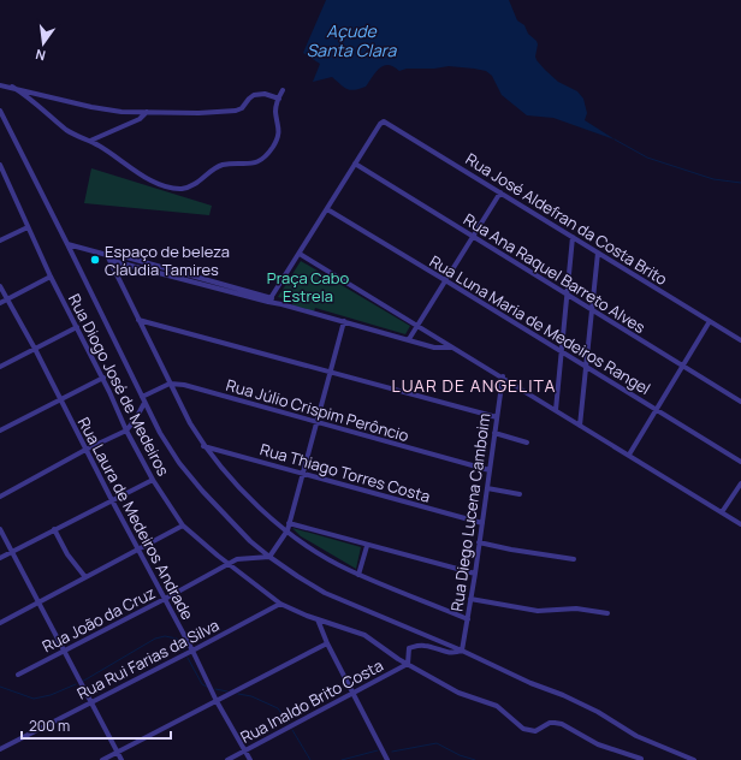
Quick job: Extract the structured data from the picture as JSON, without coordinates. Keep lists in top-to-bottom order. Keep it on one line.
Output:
{"streets":{"street":["Rua José Aldefran da Costa Brito","Rua Ana Raquel Barreto Alves","Rua Luna Maria de Medeiros Rangel","Rua Diogo José de Medeiros","Rua Júlio Crispim Perôncio","Rua Thiago Torres Costa","Rua Diego Lucena Camboim","Rua Laura de Medeiros Andrade","Rua João da Cruz","Rua Rui Farias da Silva","Rua Inaldo Brito Costa"]},"crossings":[["Rua José Aldefran da Costa Brito","Rua Ana Raquel Barreto Alves"],["Rua Diogo José de Medeiros","Rua João da Cruz"],["Rua Diogo José de Medeiros","Rua Rui Farias da Silva"],["Rua Diogo José de Medeiros","Rua Inaldo Brito Costa"],["Rua Júlio Crispim Perôncio","Rua Diego Lucena Camboim"],["Rua Thiago Torres Costa","Rua Diego Lucena Camboim"],["Rua Laura de Medeiros Andrade","Rua João da Cruz"],["Rua Laura de Medeiros Andrade","Rua Rui Farias da Silva"],["Rua Laura de Medeiros Andrade","Rua Inaldo Brito Costa"]],"districts":["LUAR DE ANGELITA"],"water":["Açude Santa Clara"],"parks":["Praça Cabo Estrela"],"places":["Espaço de beleza Cláudia Tamires"],"scale_bar":"200 m","north":"bottom"}
